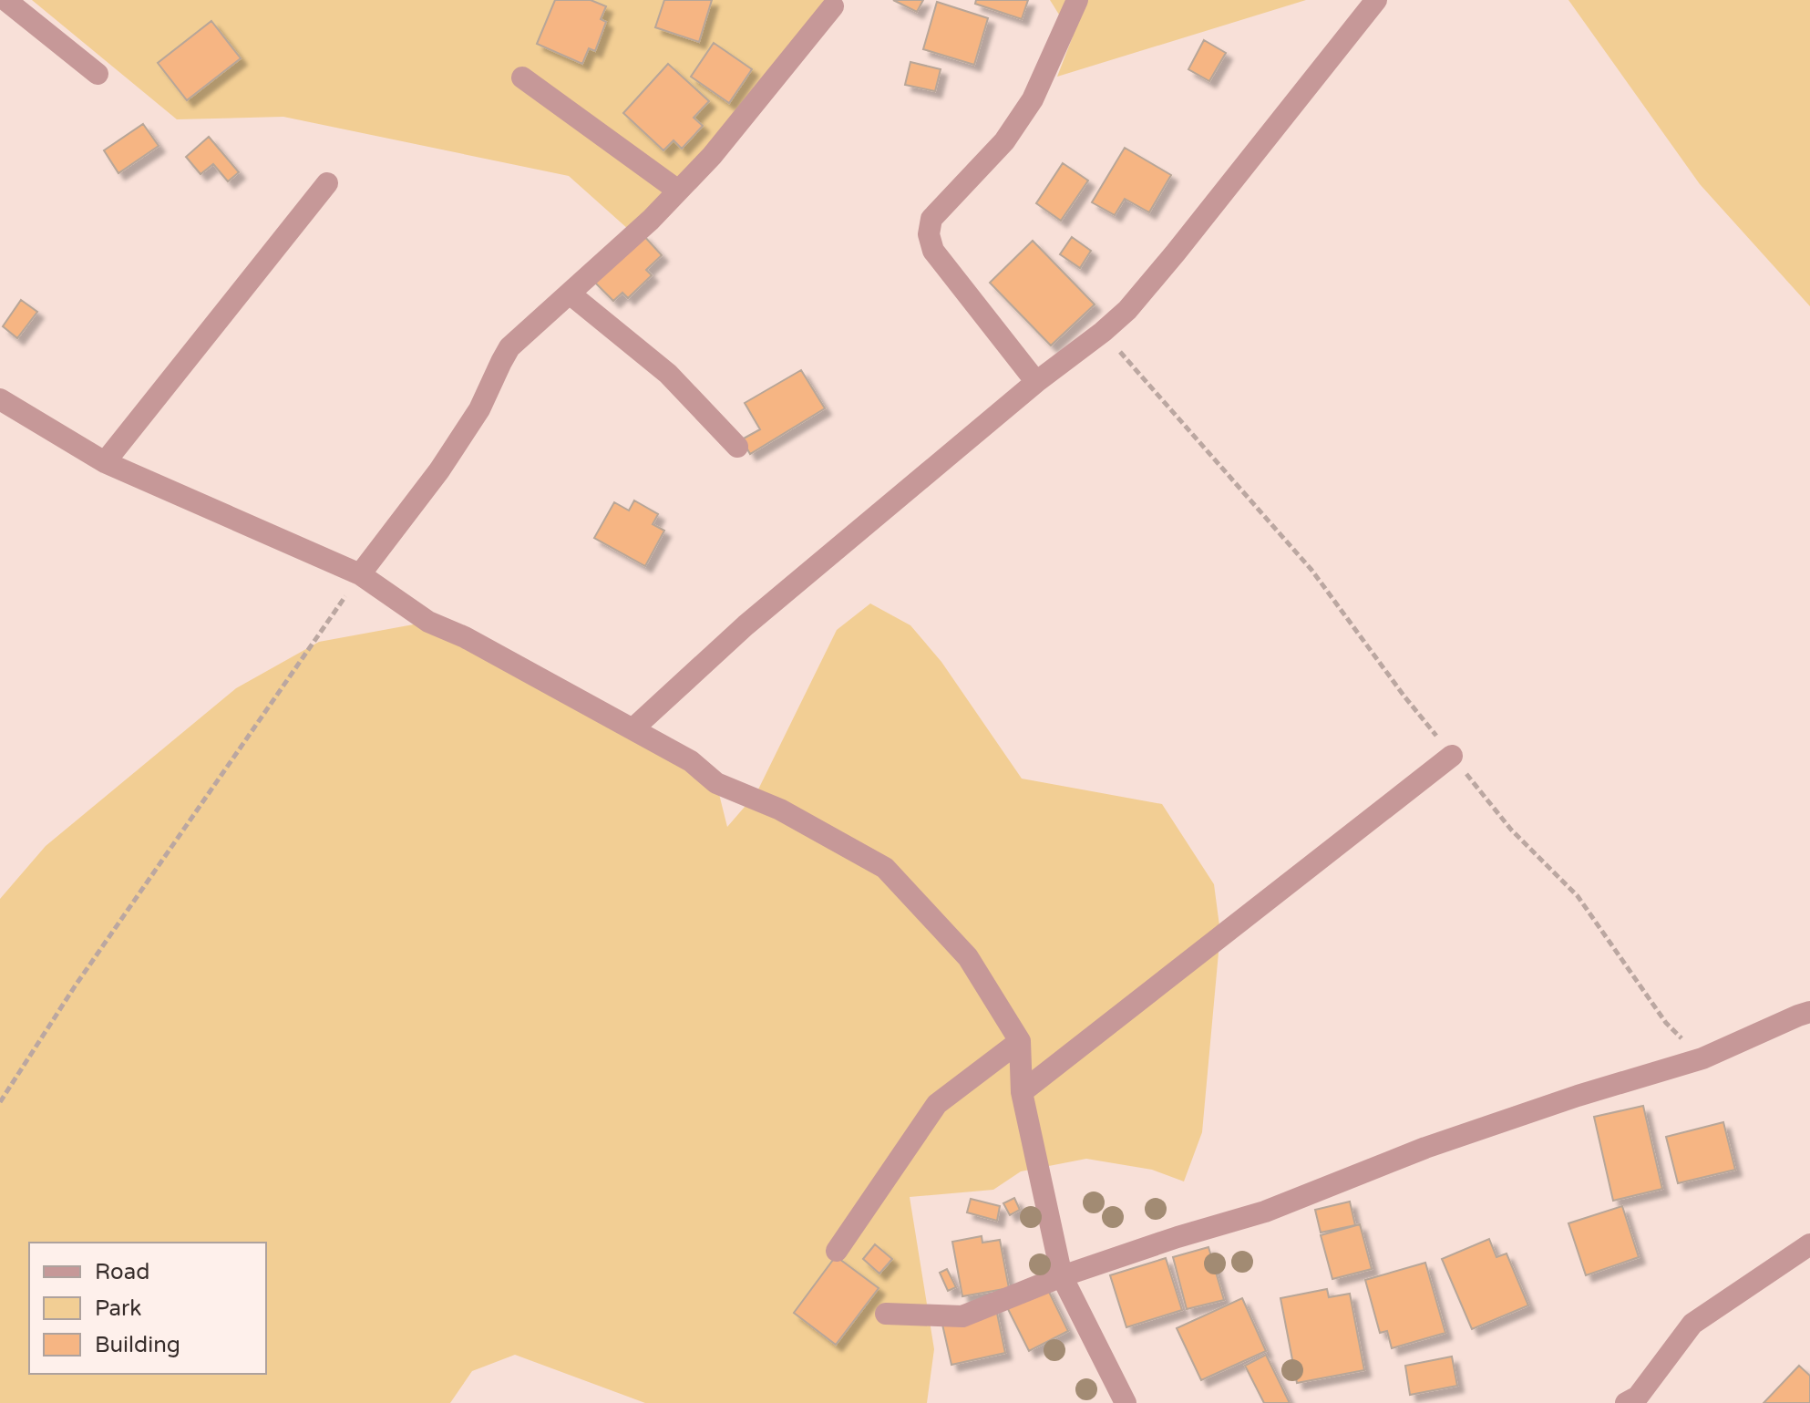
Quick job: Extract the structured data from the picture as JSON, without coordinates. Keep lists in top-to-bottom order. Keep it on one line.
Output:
{"legend":["Road","Park","Building"]}
